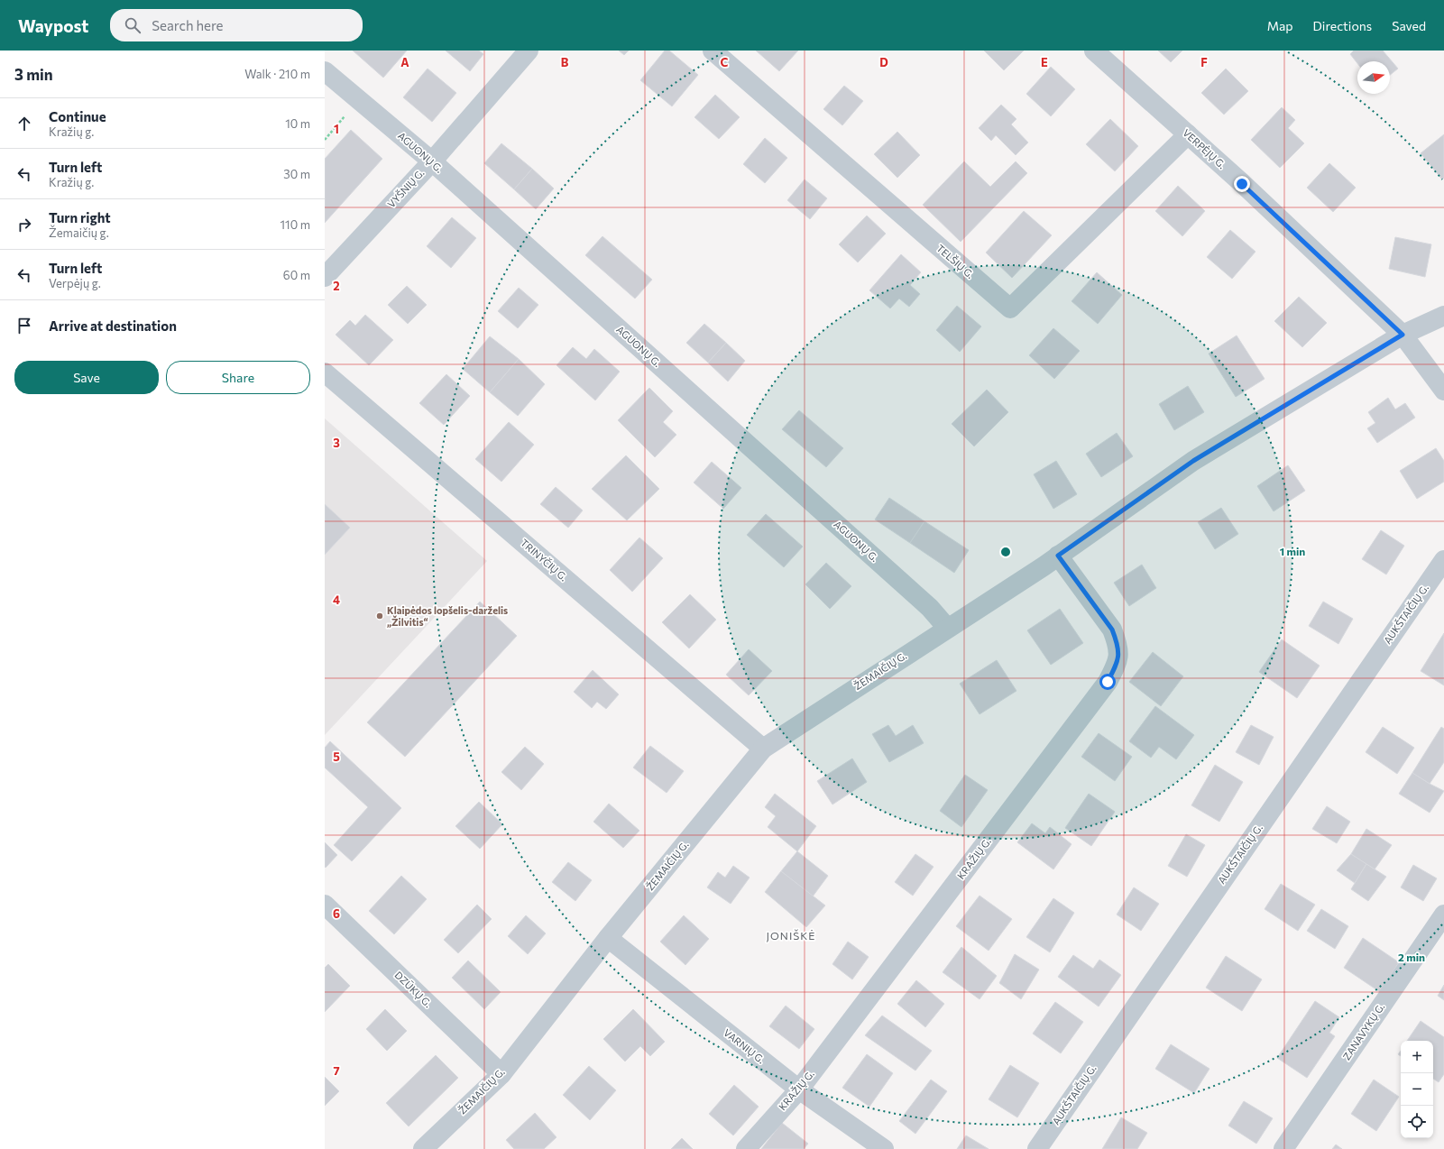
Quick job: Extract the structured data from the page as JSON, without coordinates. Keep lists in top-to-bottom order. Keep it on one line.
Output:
{"streets":{"street":["VERPĖJŲ G.","AGUONŲ G.","VYŠNIŲ G.","TELŠIŲ G.","TRINYČIŲ G.","AUKŠTAIČIŲ G.","ŽEMAIČIŲ G.","KRAŽIŲ G.","DZŪKŲ G.","ZANAVYKŲ G.","VARNIŲ G."]},"crossings":[["VERPĖJŲ G.","TELŠIŲ G."],["VERPĖJŲ G.","ŽEMAIČIŲ G."],["AGUONŲ G.","VYŠNIŲ G."],["AGUONŲ G.","ŽEMAIČIŲ G."],["TRINYČIŲ G.","ŽEMAIČIŲ G."],["ŽEMAIČIŲ G.","KRAŽIŲ G."],["ŽEMAIČIŲ G.","DZŪKŲ G."],["ŽEMAIČIŲ G.","VARNIŲ G."],["KRAŽIŲ G.","VARNIŲ G."]],"districts":["JONIŠKĖ"],"places":["Klaipėdos lopšelis-darželis „Žilvitis“"],"north":"right","page":{"header":"Waypost","search":"Search here","nav":["Map","Directions","Saved"],"heading":["3 min","Walk · 210 m"],"list":[["Continue","Kražių g.","10 m"],["Turn left","Kražių g.","30 m"],["Turn right","Žemaičių g.","110 m"],["Turn left","Verpėjų g.","60 m"],"Arrive at destination"],"buttons":["Save","Share"],"map_buttons":["+","−"]},"grid":{"columns":["A","B","C","D","E","F"],"rows":["1","2","3","4","5","6","7"]},"rings":["1 min","2 min"]}
